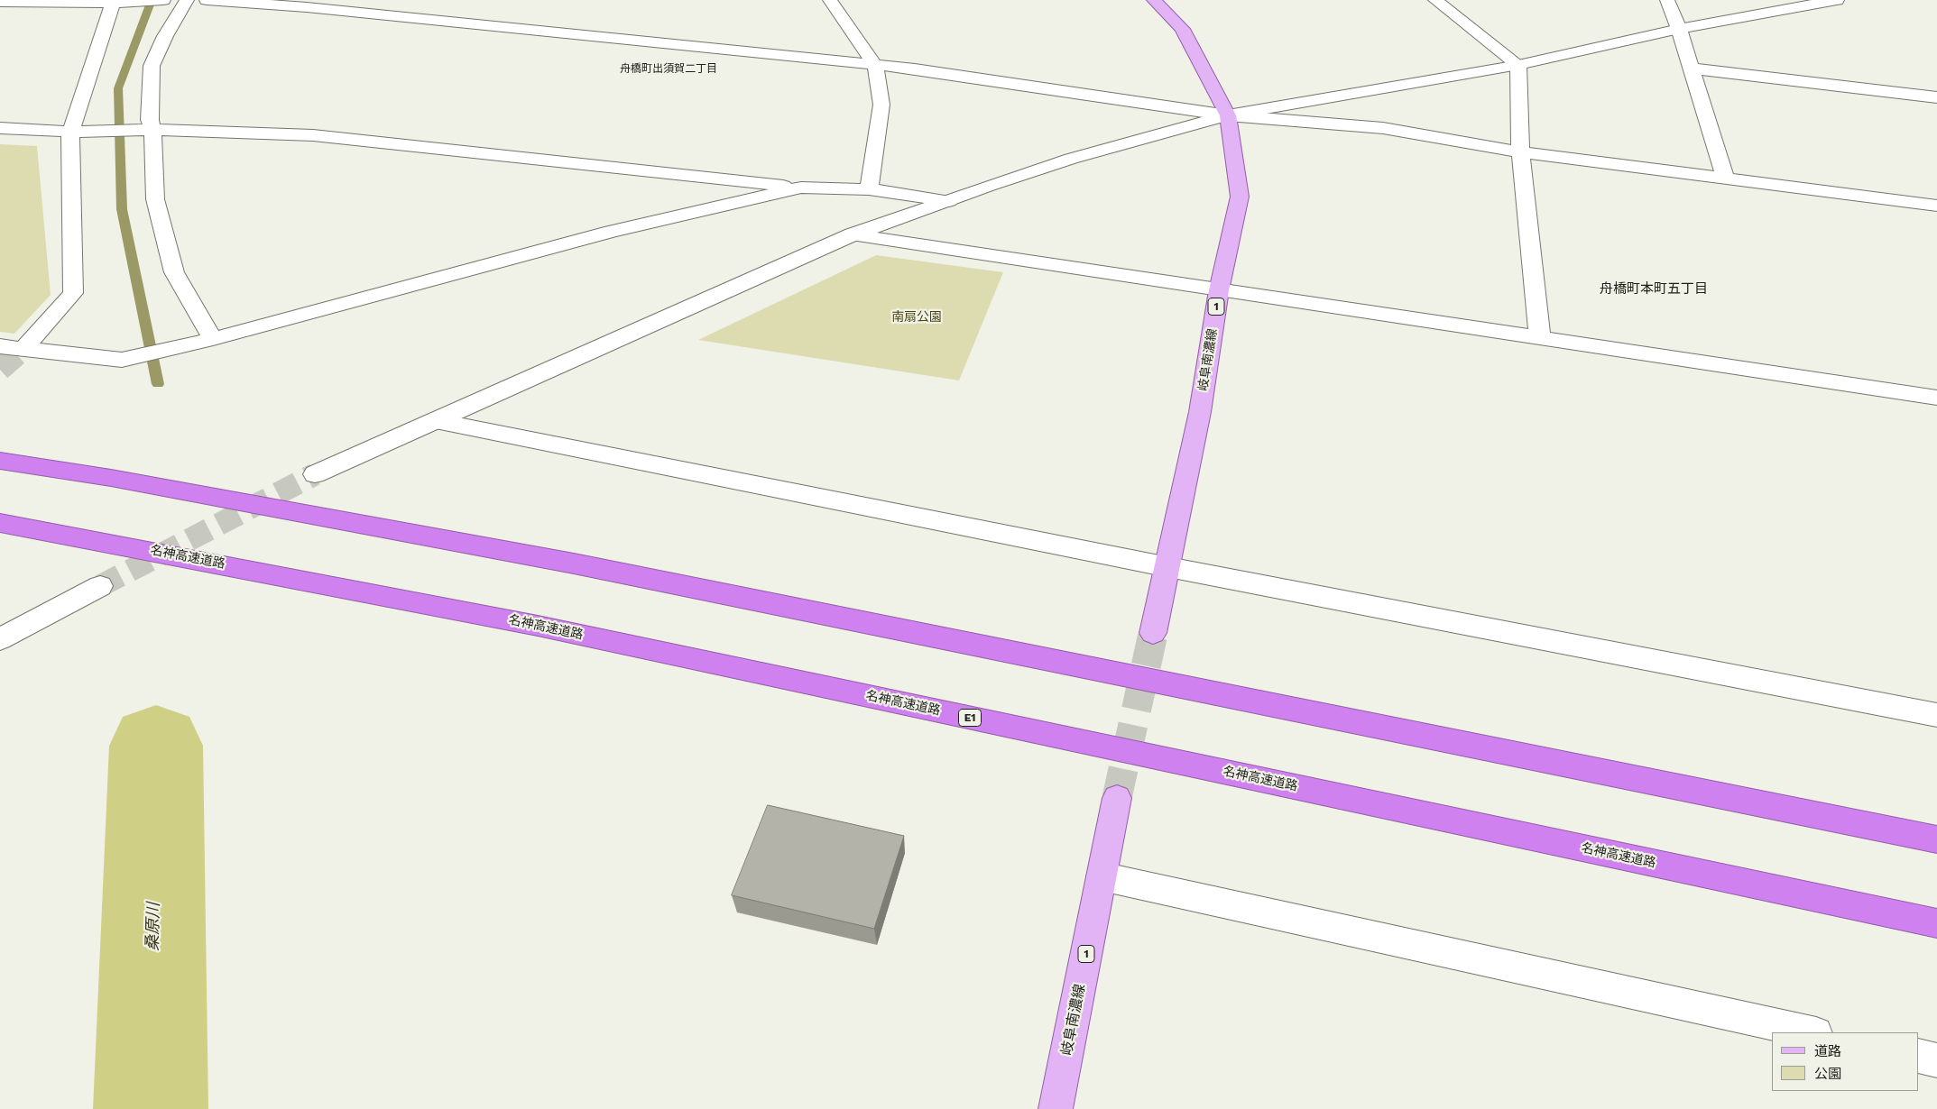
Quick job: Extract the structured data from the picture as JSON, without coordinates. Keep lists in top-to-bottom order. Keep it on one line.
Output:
{"streets":{"highway":["名神高速道路","E1"],"main road":["1","岐阜南濃線"]},"districts":["舟橋町出須賀二丁目","舟橋町本町五丁目"],"water":["桑原川"],"parks":["南扇公園"],"legend":["道路","公園"]}
